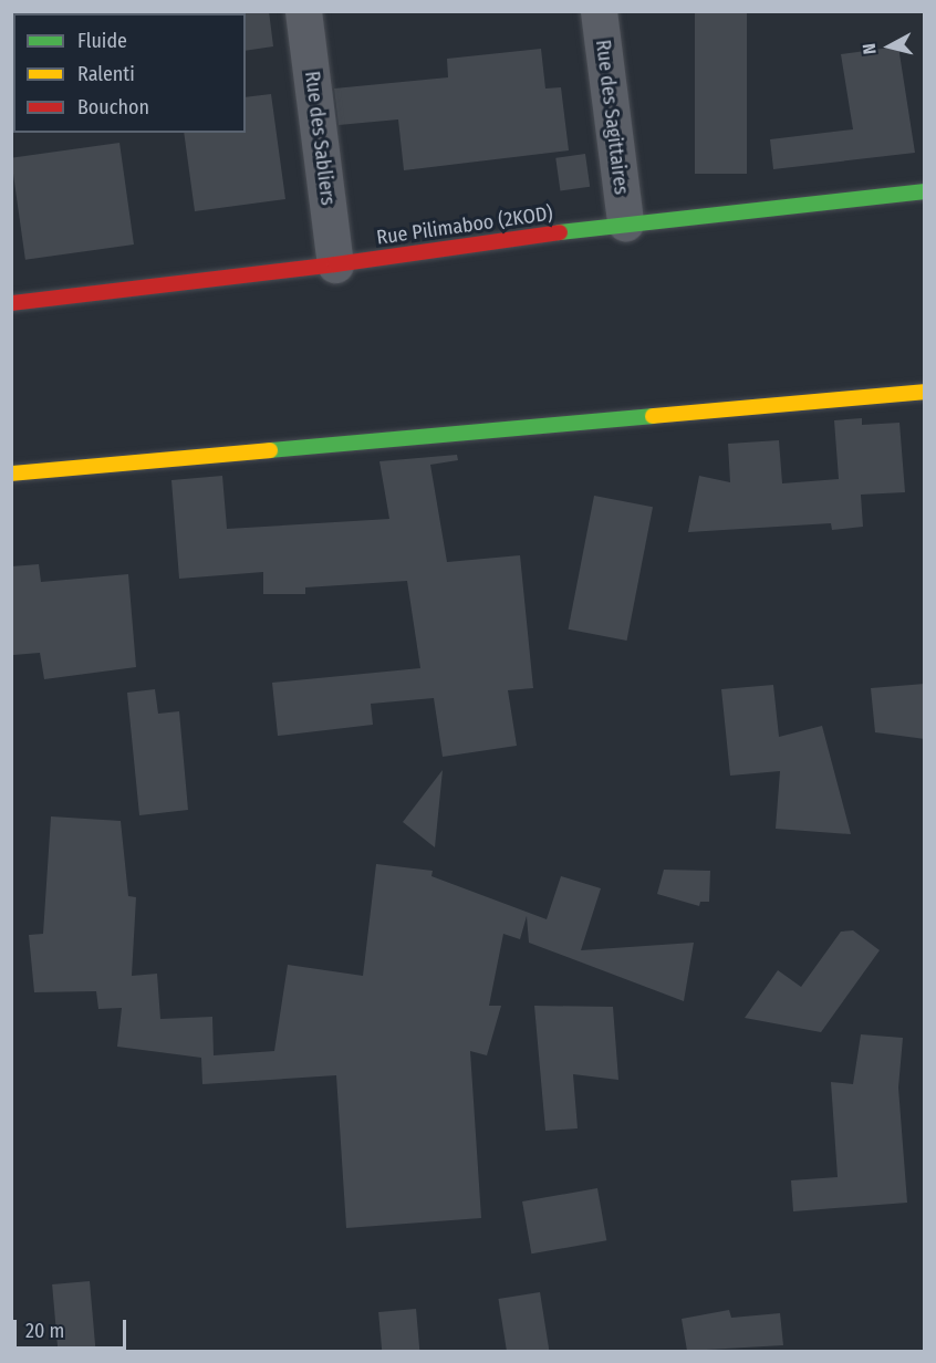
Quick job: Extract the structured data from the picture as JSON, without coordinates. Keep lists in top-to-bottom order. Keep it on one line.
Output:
{"streets":{"street":["Rue des Sagittaires","Rue des Sabliers","Rue Pilimaboo (2KOD)"]},"crossings":[["Rue des Sagittaires","Rue Pilimaboo (2KOD)"],["Rue des Sabliers","Rue Pilimaboo (2KOD)"]],"legend":["Fluide","Ralenti","Bouchon"],"scale_bar":"20 m","north":"left"}
